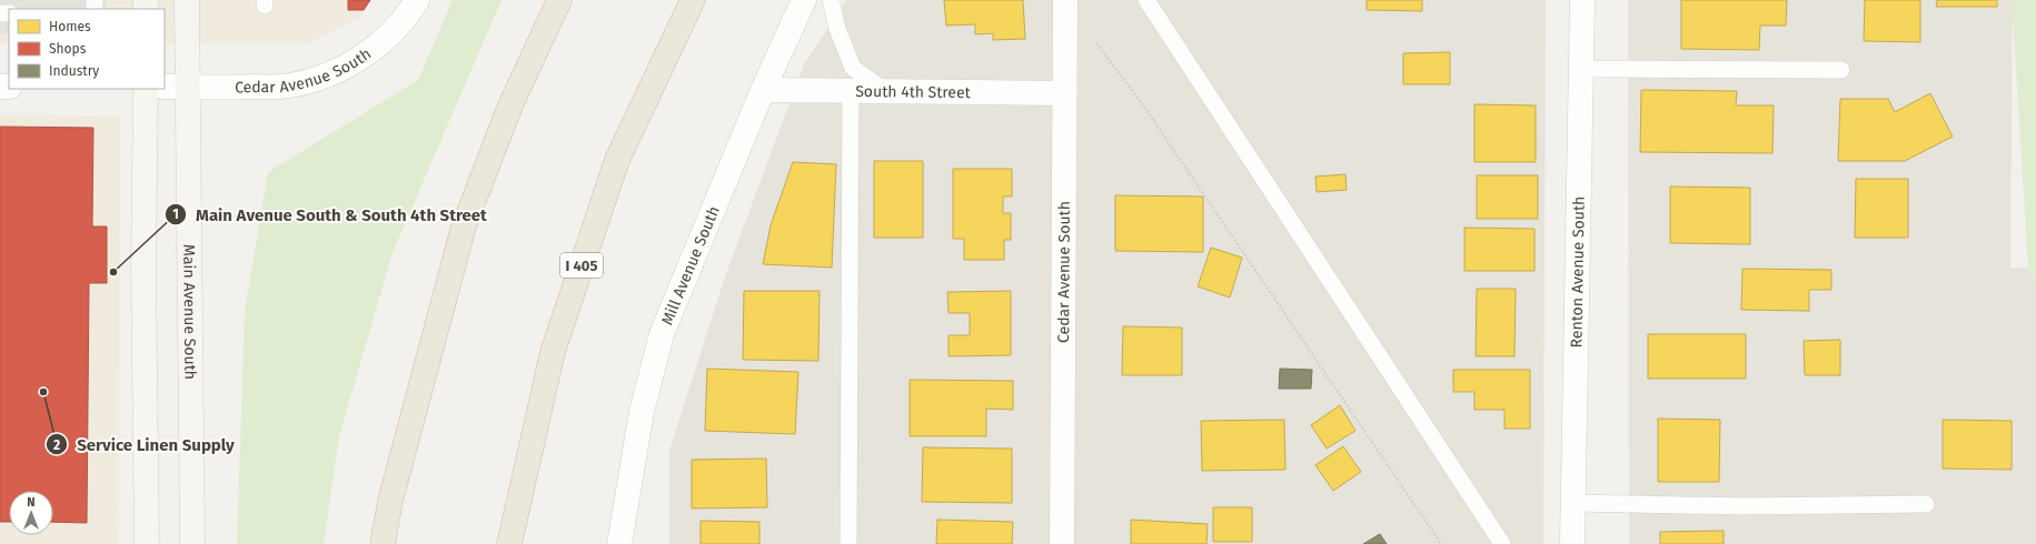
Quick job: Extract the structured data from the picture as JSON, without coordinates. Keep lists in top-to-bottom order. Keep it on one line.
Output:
{"streets":{"highway":["I 405"],"main road":["Main Avenue South"],"street":["Cedar Avenue South","South 4th Street","Mill Avenue South","Renton Avenue South"]},"crossings":[["Cedar Avenue South","South 4th Street"],["Cedar Avenue South","Main Avenue South"],["South 4th Street","Mill Avenue South"]],"places":["Main Avenue South & South 4th Street","Service Linen Supply"],"legend":["Homes","Shops","Industry"],"north":"top"}
